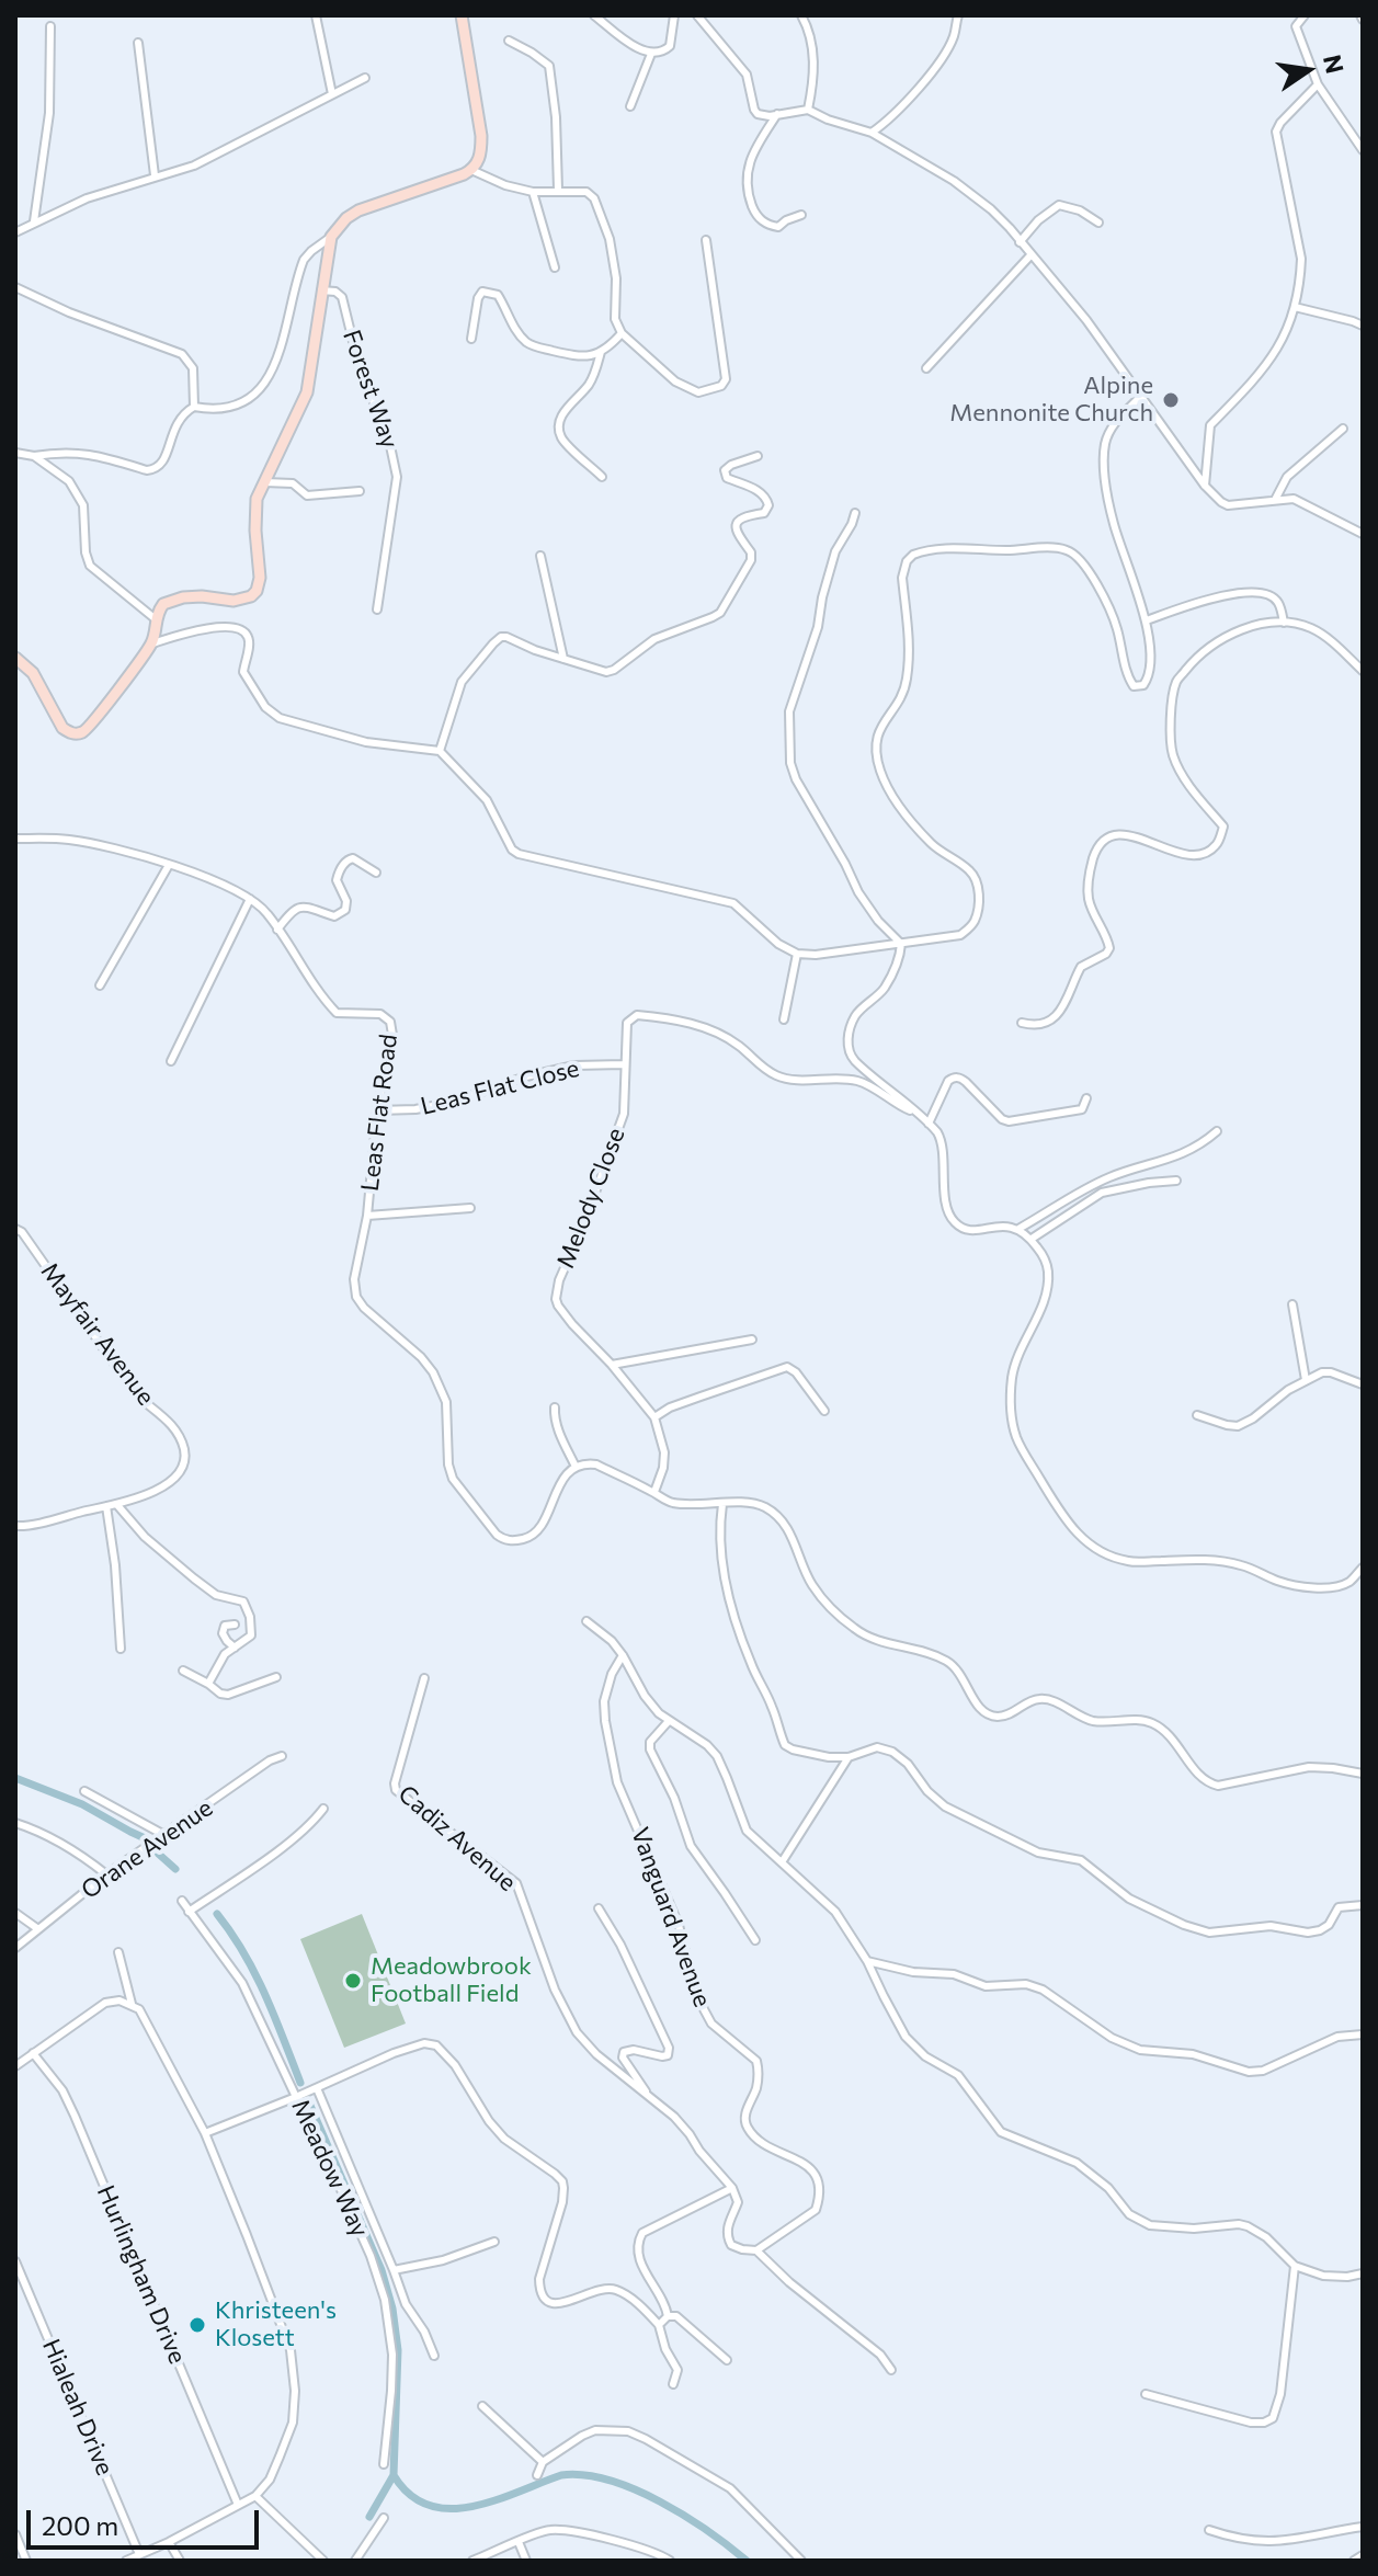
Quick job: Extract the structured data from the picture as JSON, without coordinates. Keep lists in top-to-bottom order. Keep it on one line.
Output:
{"streets":{"street":["Forest Way","Leas Flat Close","Leas Flat Road","Melody Close","Mayfair Avenue","Cadiz Avenue","Orane Avenue","Vanguard Avenue","Meadow Way","Hurlingham Drive","Hialeah Drive"]},"crossings":[["Leas Flat Close","Leas Flat Road"],["Leas Flat Close","Melody Close"]],"places":["Alpine Mennonite Church","Meadowbrook Football Field","Khristeen's Klosett"],"scale_bar":"200 m","north":"right"}
